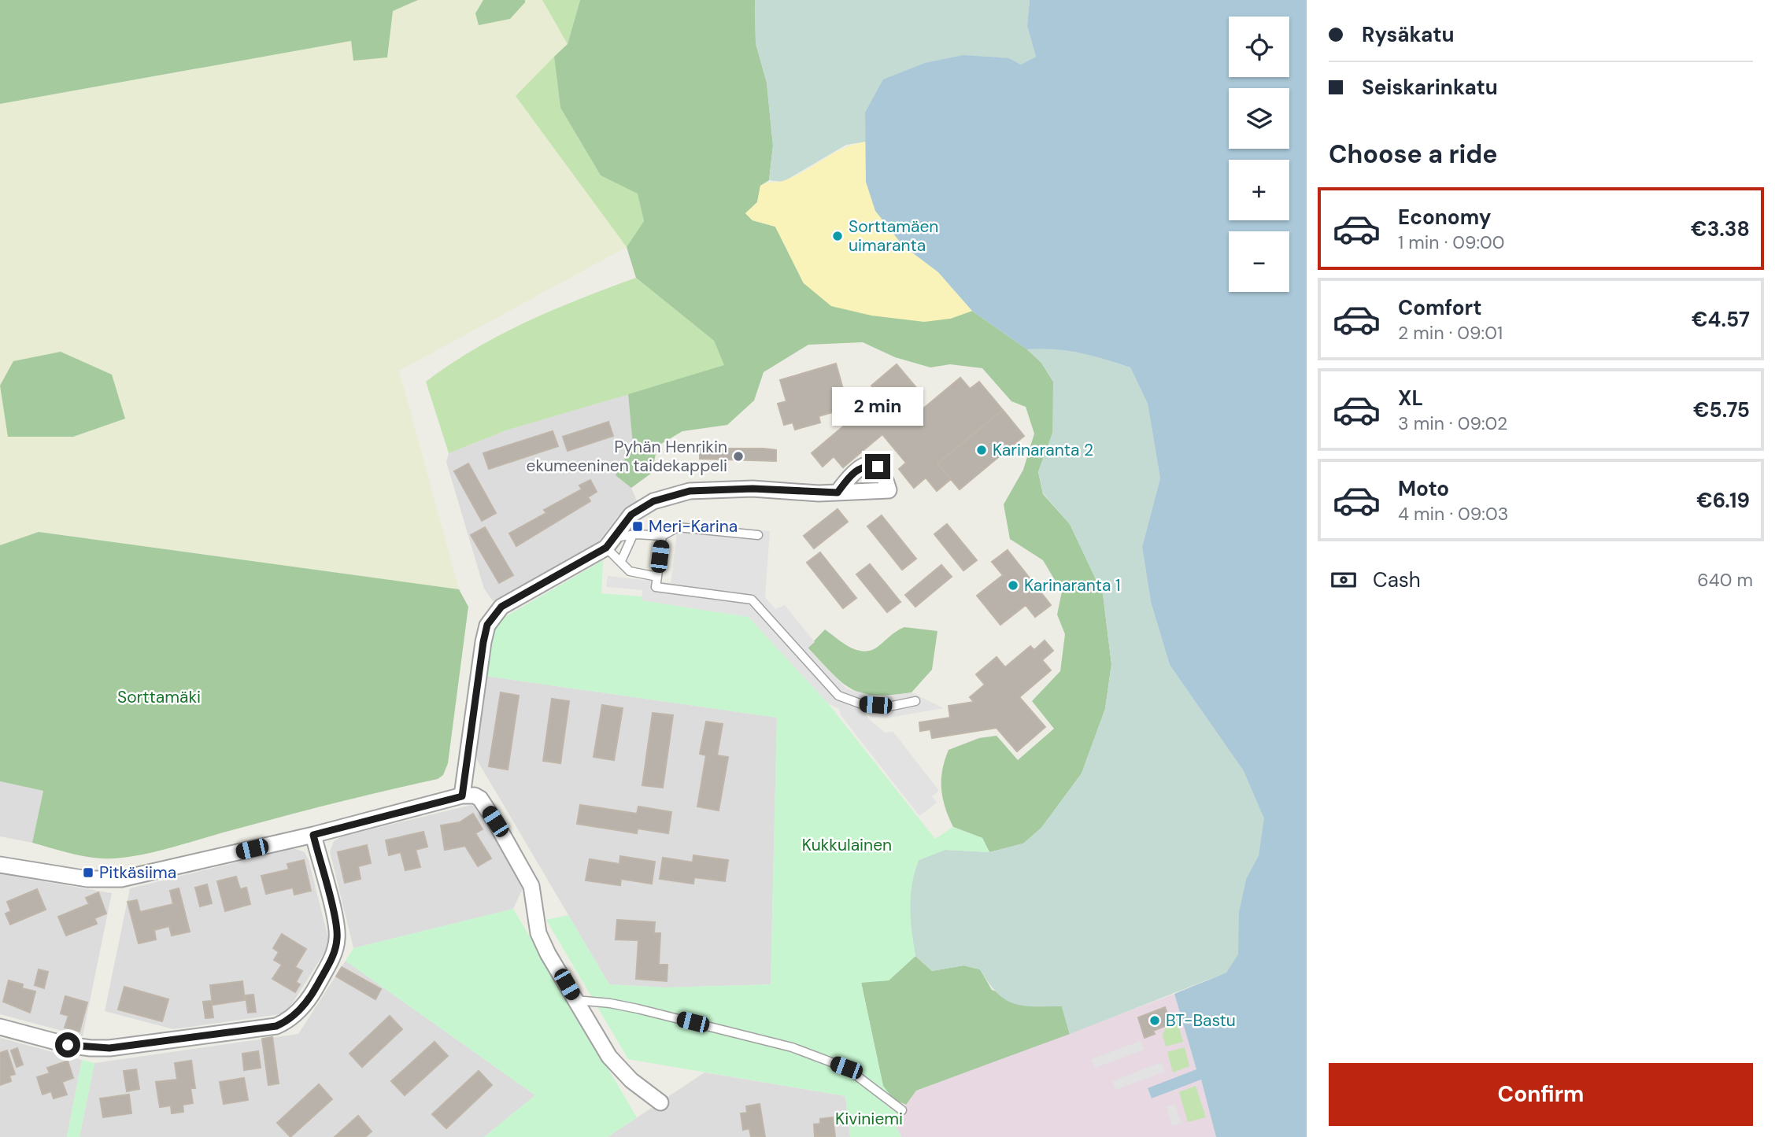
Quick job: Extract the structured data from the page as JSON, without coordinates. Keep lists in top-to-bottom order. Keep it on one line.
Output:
{"parks":["Sorttamäki","Kukkulainen","Kiviniemi"],"places":{"other":["Sorttamäen uimaranta","Karinaranta 2","Pyhän Henrikin ekumeeninen taidekappeli","Karinaranta 1","BT-Bastu"],"transit":["Meri-Karina","Pitkäsiima"]},"page":{"banner":["Rysäkatu","Seiskarinkatu"],"map_buttons":["+","−"],"heading":"Choose a ride","list":[{"name":"Economy","note":"1 min · 09:00","value":"€3.38"},{"name":"Comfort","note":"2 min · 09:01","value":"€4.57"},{"name":"XL","note":"3 min · 09:02","value":"€5.75"},{"name":"Moto","note":"4 min · 09:03","value":"€6.19"}],"bubble":"2 min","pay":["Cash","640 m"],"buttons":"Confirm"}}
